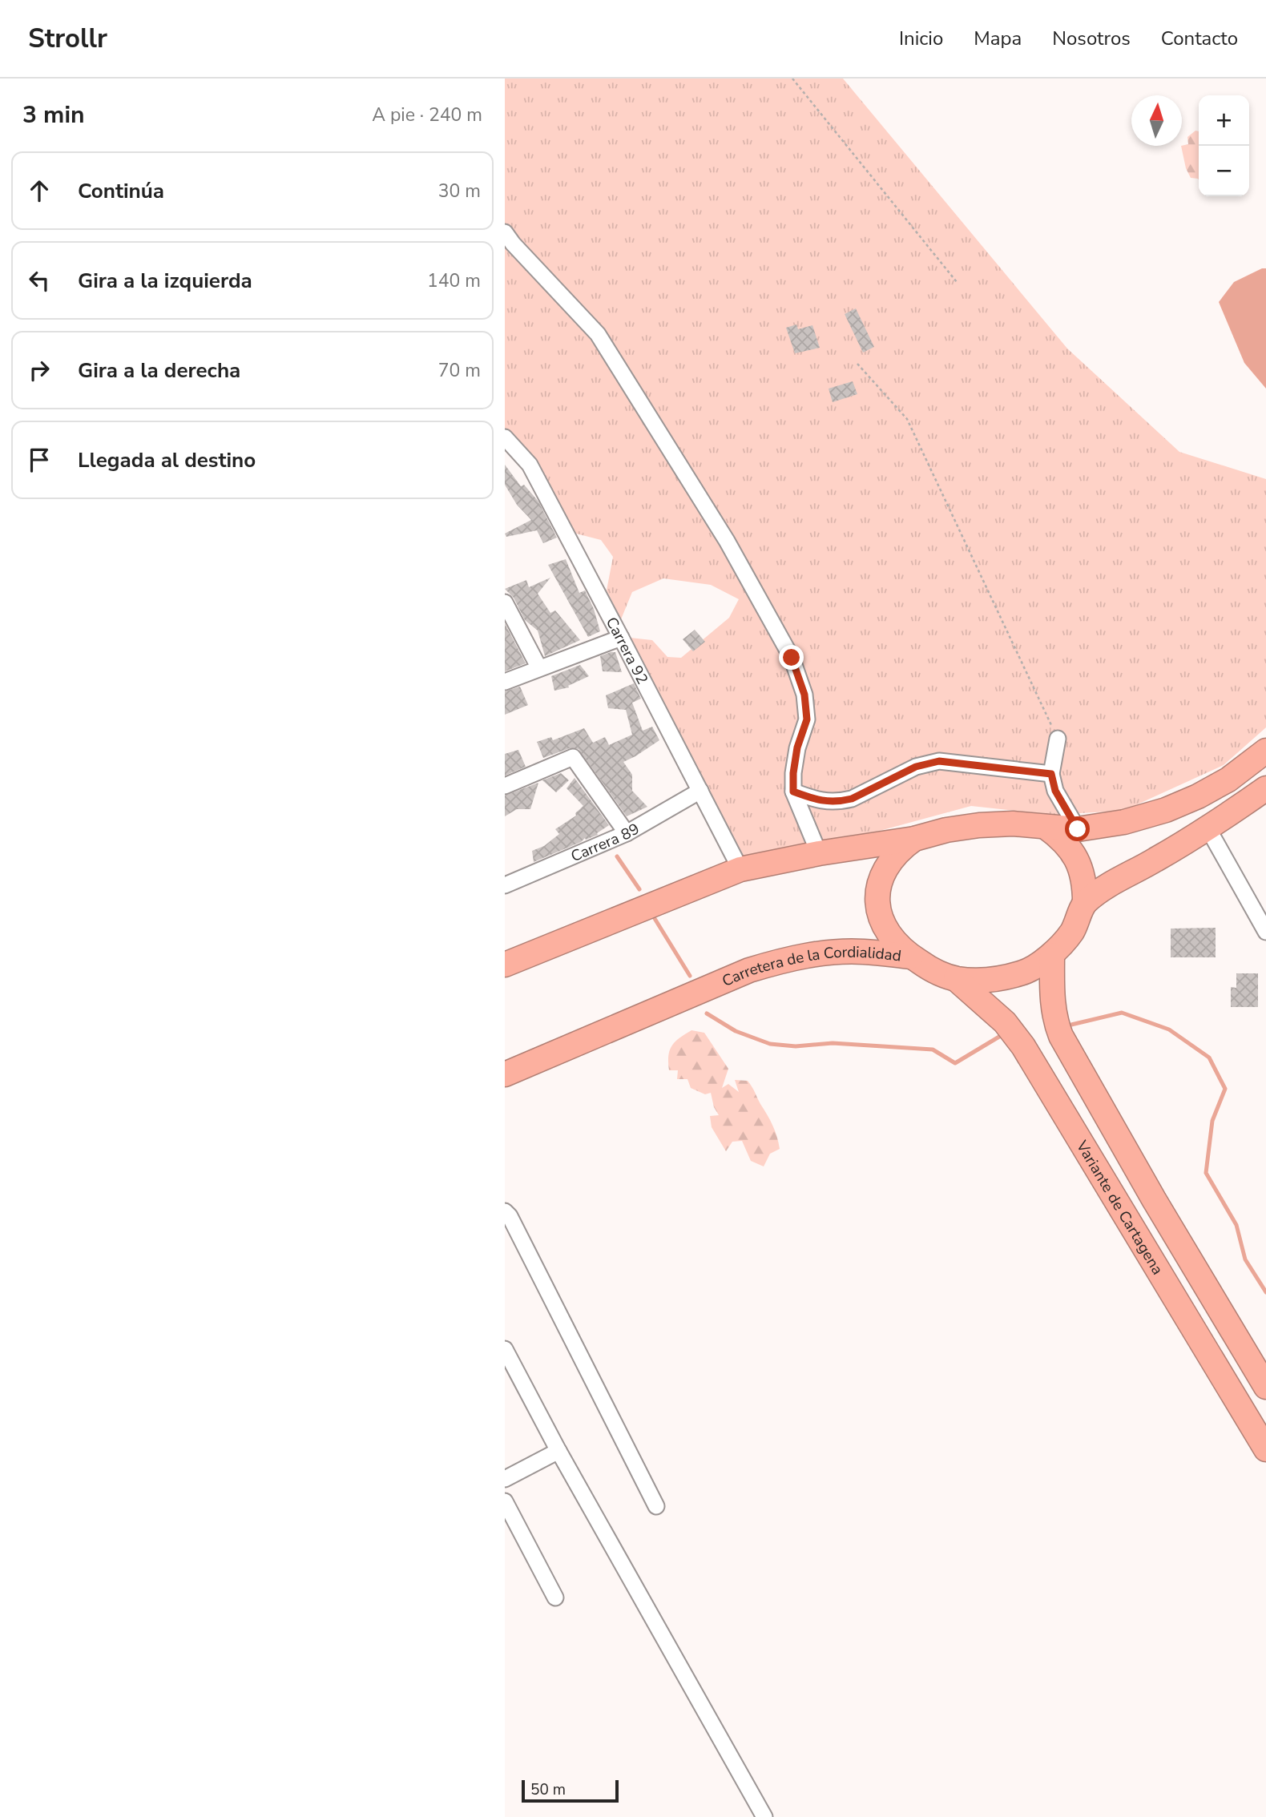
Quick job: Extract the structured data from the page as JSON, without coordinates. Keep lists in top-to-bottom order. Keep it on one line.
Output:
{"streets":{"highway":["Carretera de la Cordialidad","Variante de Cartagena"],"street":["Carrera 92","Carrera 89"]},"crossings":[["Carrera 92","Carrera 89"],["Carretera de la Cordialidad","Variante de Cartagena"]],"scale_bar":"50 m","north":"top","page":{"header":"Strollr","nav":["Inicio","Mapa","Nosotros","Contacto"],"heading":["3 min","A pie · 240 m"],"map_buttons":["+","−"],"list":[["Continúa","30 m"],["Gira a la izquierda","140 m"],["Gira a la derecha","70 m"],"Llegada al destino"],"scale":"50 m"}}
